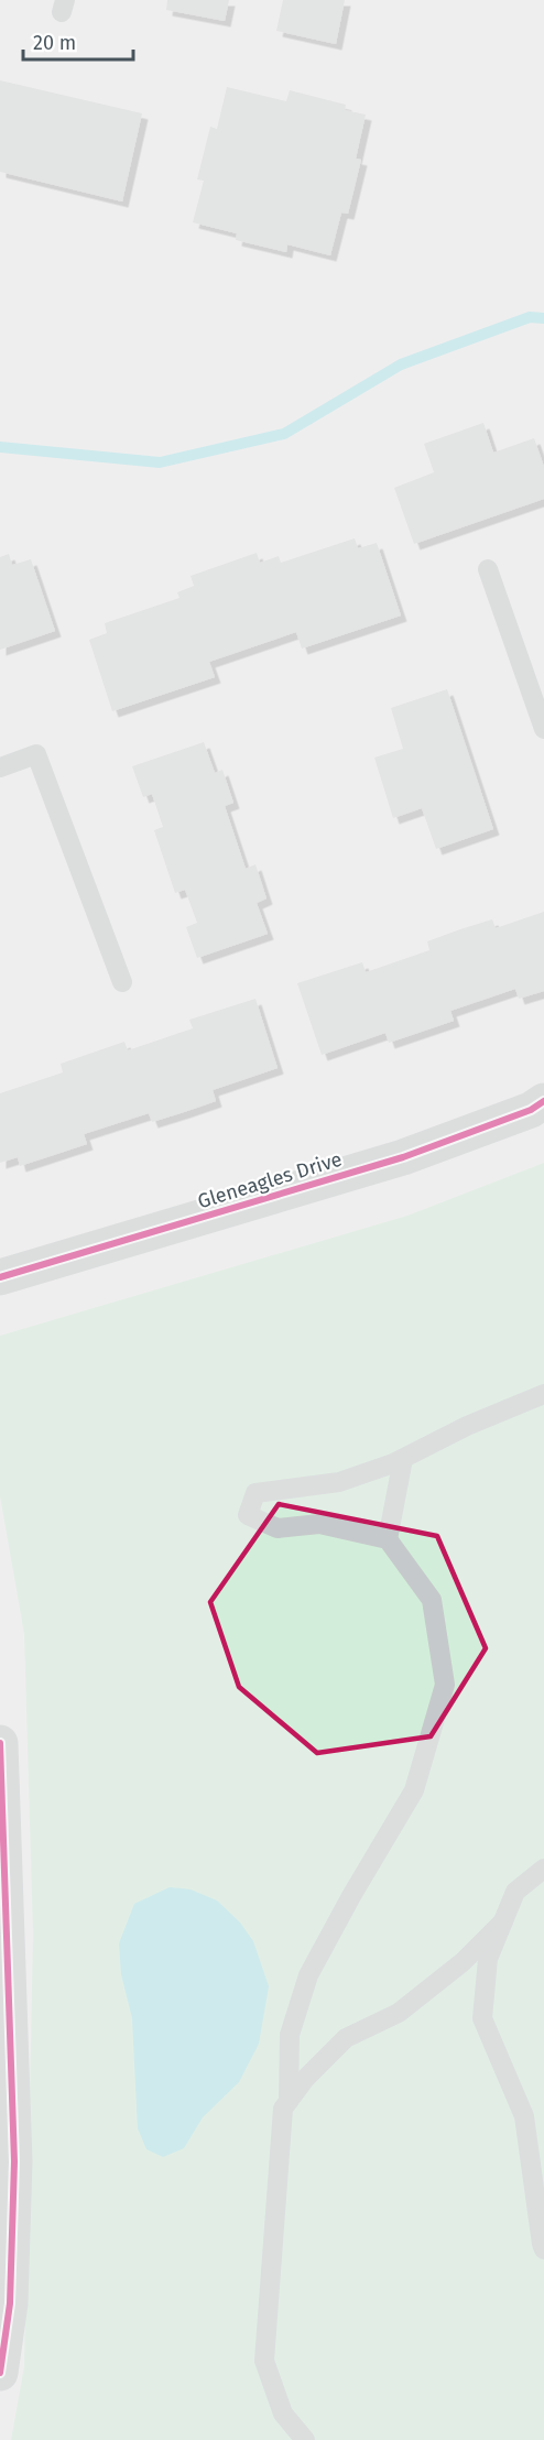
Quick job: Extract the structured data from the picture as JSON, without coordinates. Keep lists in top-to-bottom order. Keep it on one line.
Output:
{"streets":{"street":["Gleneagles Drive"]},"scale_bar":"20 m"}
